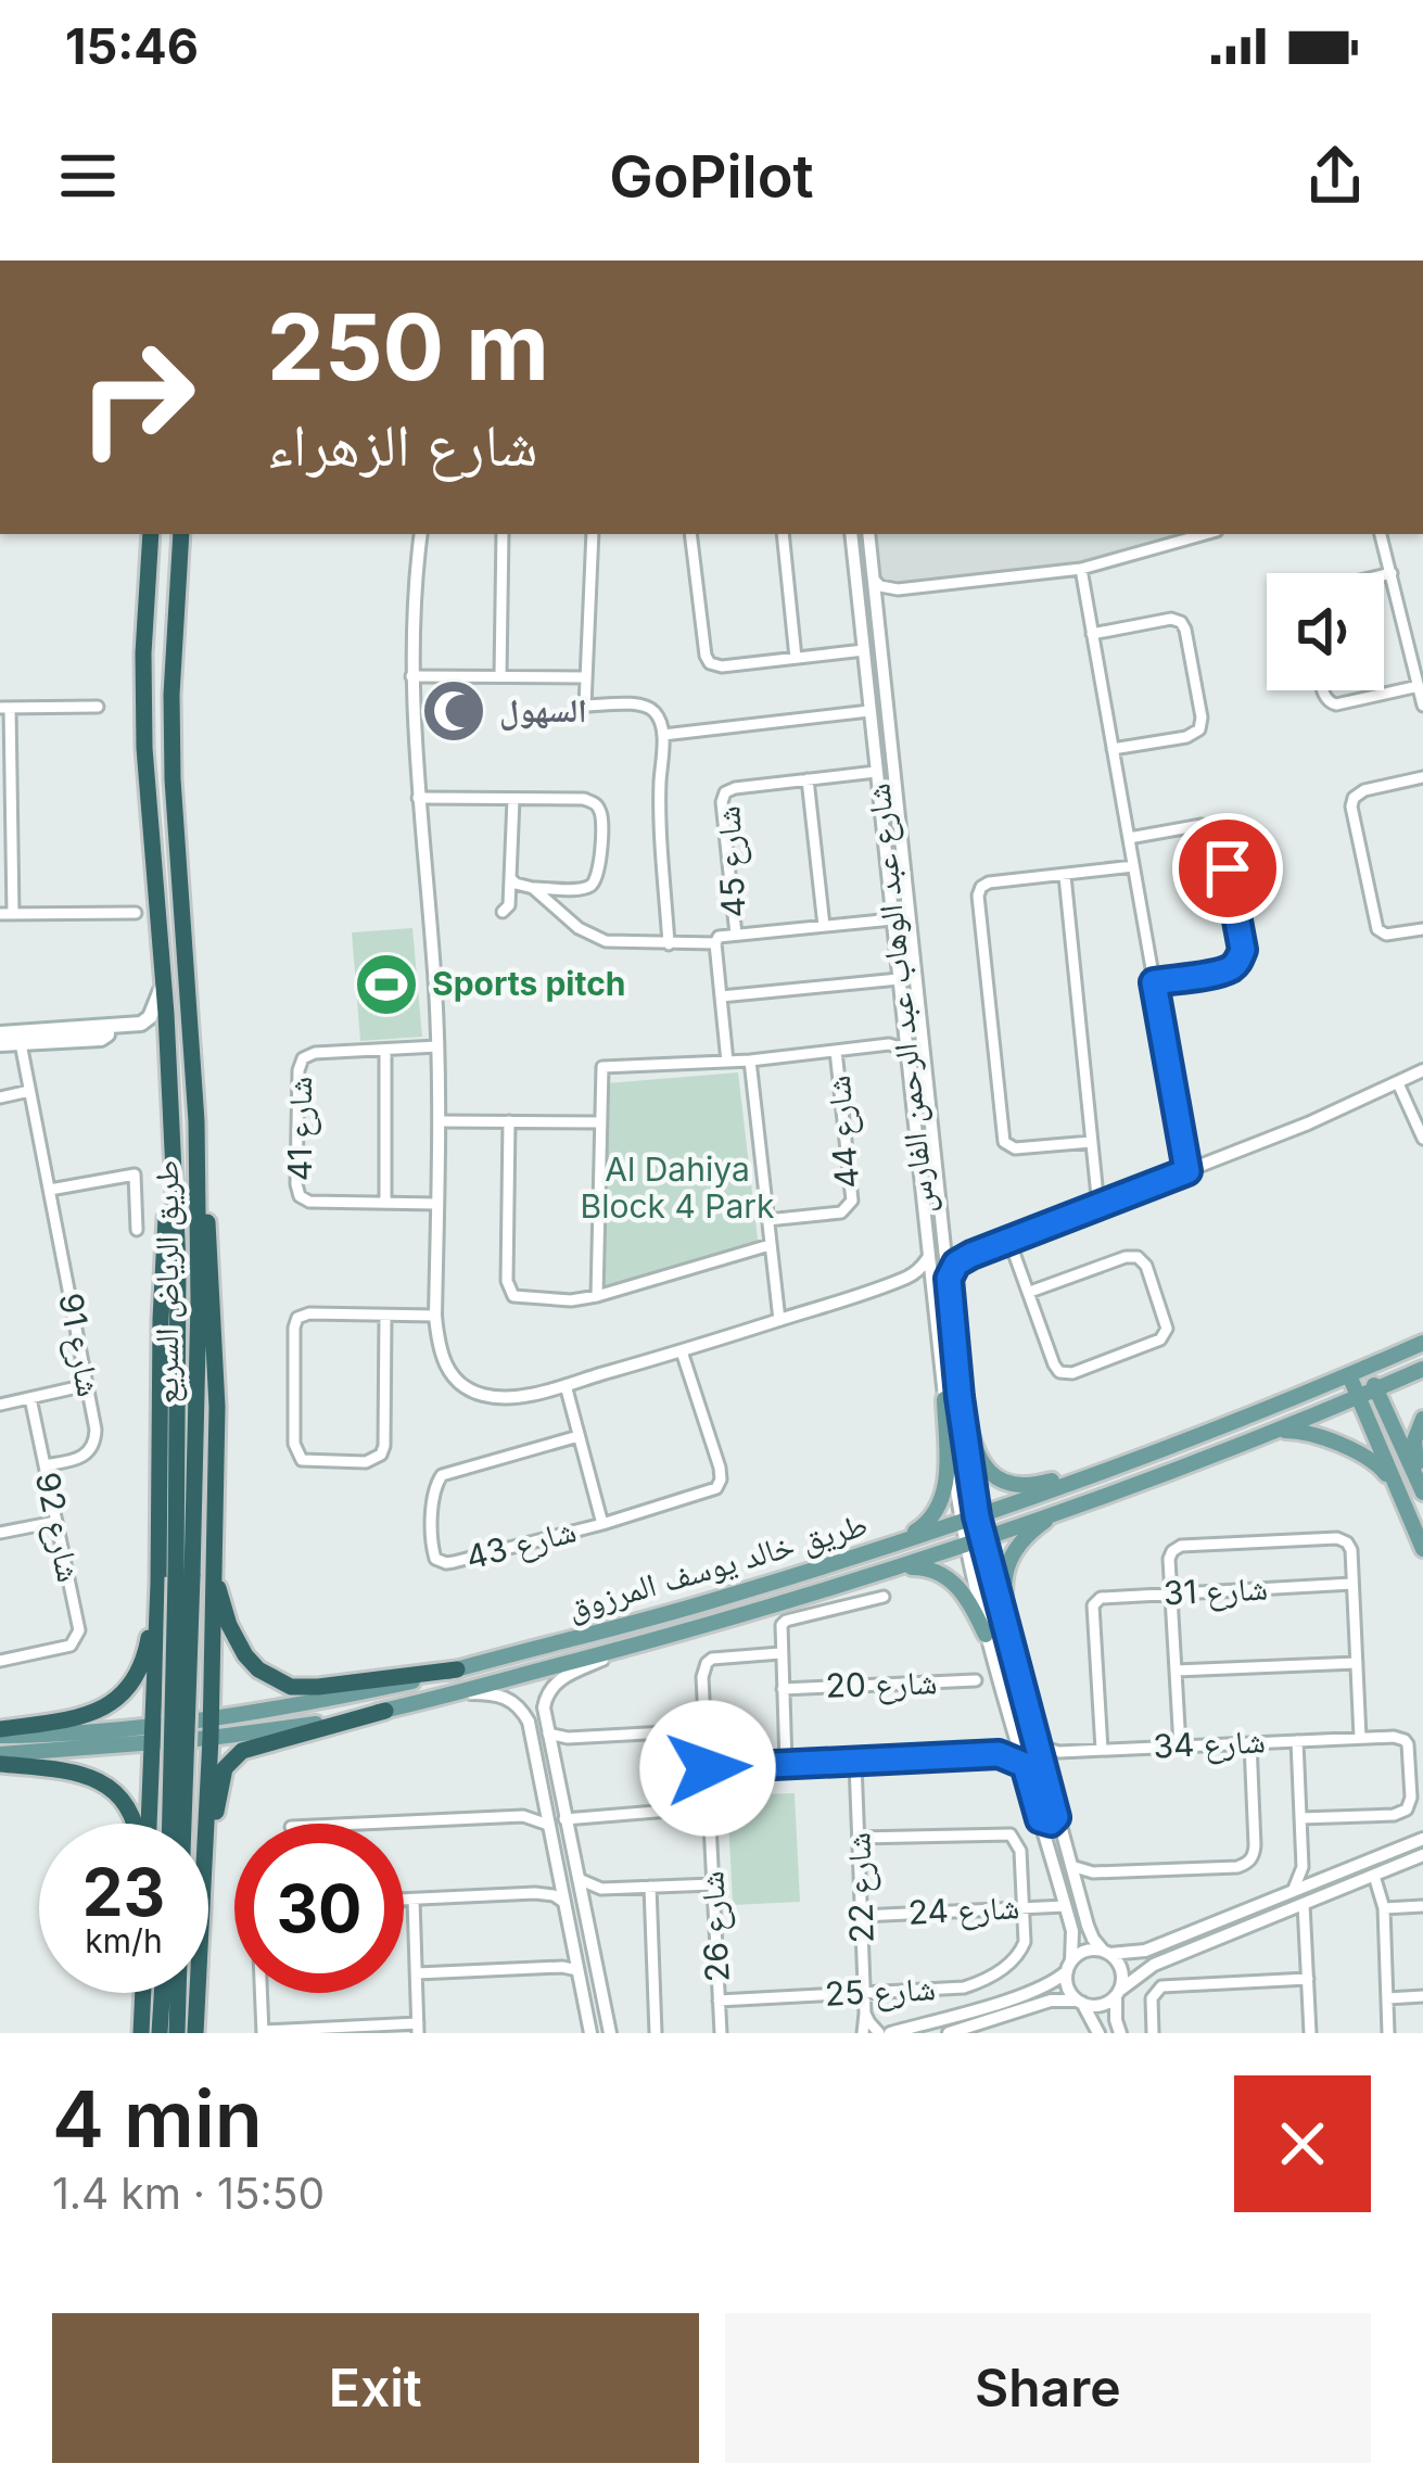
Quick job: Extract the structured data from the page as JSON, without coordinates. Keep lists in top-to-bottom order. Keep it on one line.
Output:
{"streets":{"highway":["طريق الرياض السريع"],"main road":["طريق خالد يوسف المرزوق"],"street":["شارع 45","شارع عبد الوهاب عبد الرحمن الفارس","شارع 41","شارع 44","شارع 91","شارع 92","شارع 43","شارع 31","شارع 20","شارع 34","شارع 22","شارع 24","شارع 26","شارع 25"]},"crossings":[["شارع 45","شارع عبد الوهاب عبد الرحمن الفارس"],["شارع عبد الوهاب عبد الرحمن الفارس","شارع 44"],["شارع عبد الوهاب عبد الرحمن الفارس","طريق خالد يوسف المرزوق"],["شارع عبد الوهاب عبد الرحمن الفارس","شارع 34"],["شارع عبد الوهاب عبد الرحمن الفارس","شارع 24"],["شارع 91","شارع 92"],["شارع 31","شارع 34"],["شارع 22","شارع 24"],["شارع 22","شارع 25"],["شارع 24","شارع 25"],["شارع 26","شارع 25"]],"parks":["Al Dahiya Block 4 Park"],"places":{"mosque":["السهول"],"sports":["Sports pitch"]},"page":{"status":"15:46","header":"GoPilot","turn":["250 m","شارع الزهراء"],"speed":"23 km/h","limit":"30","heading":["4 min","1.4 km · 15:50"],"buttons":["Exit","Share"]}}
